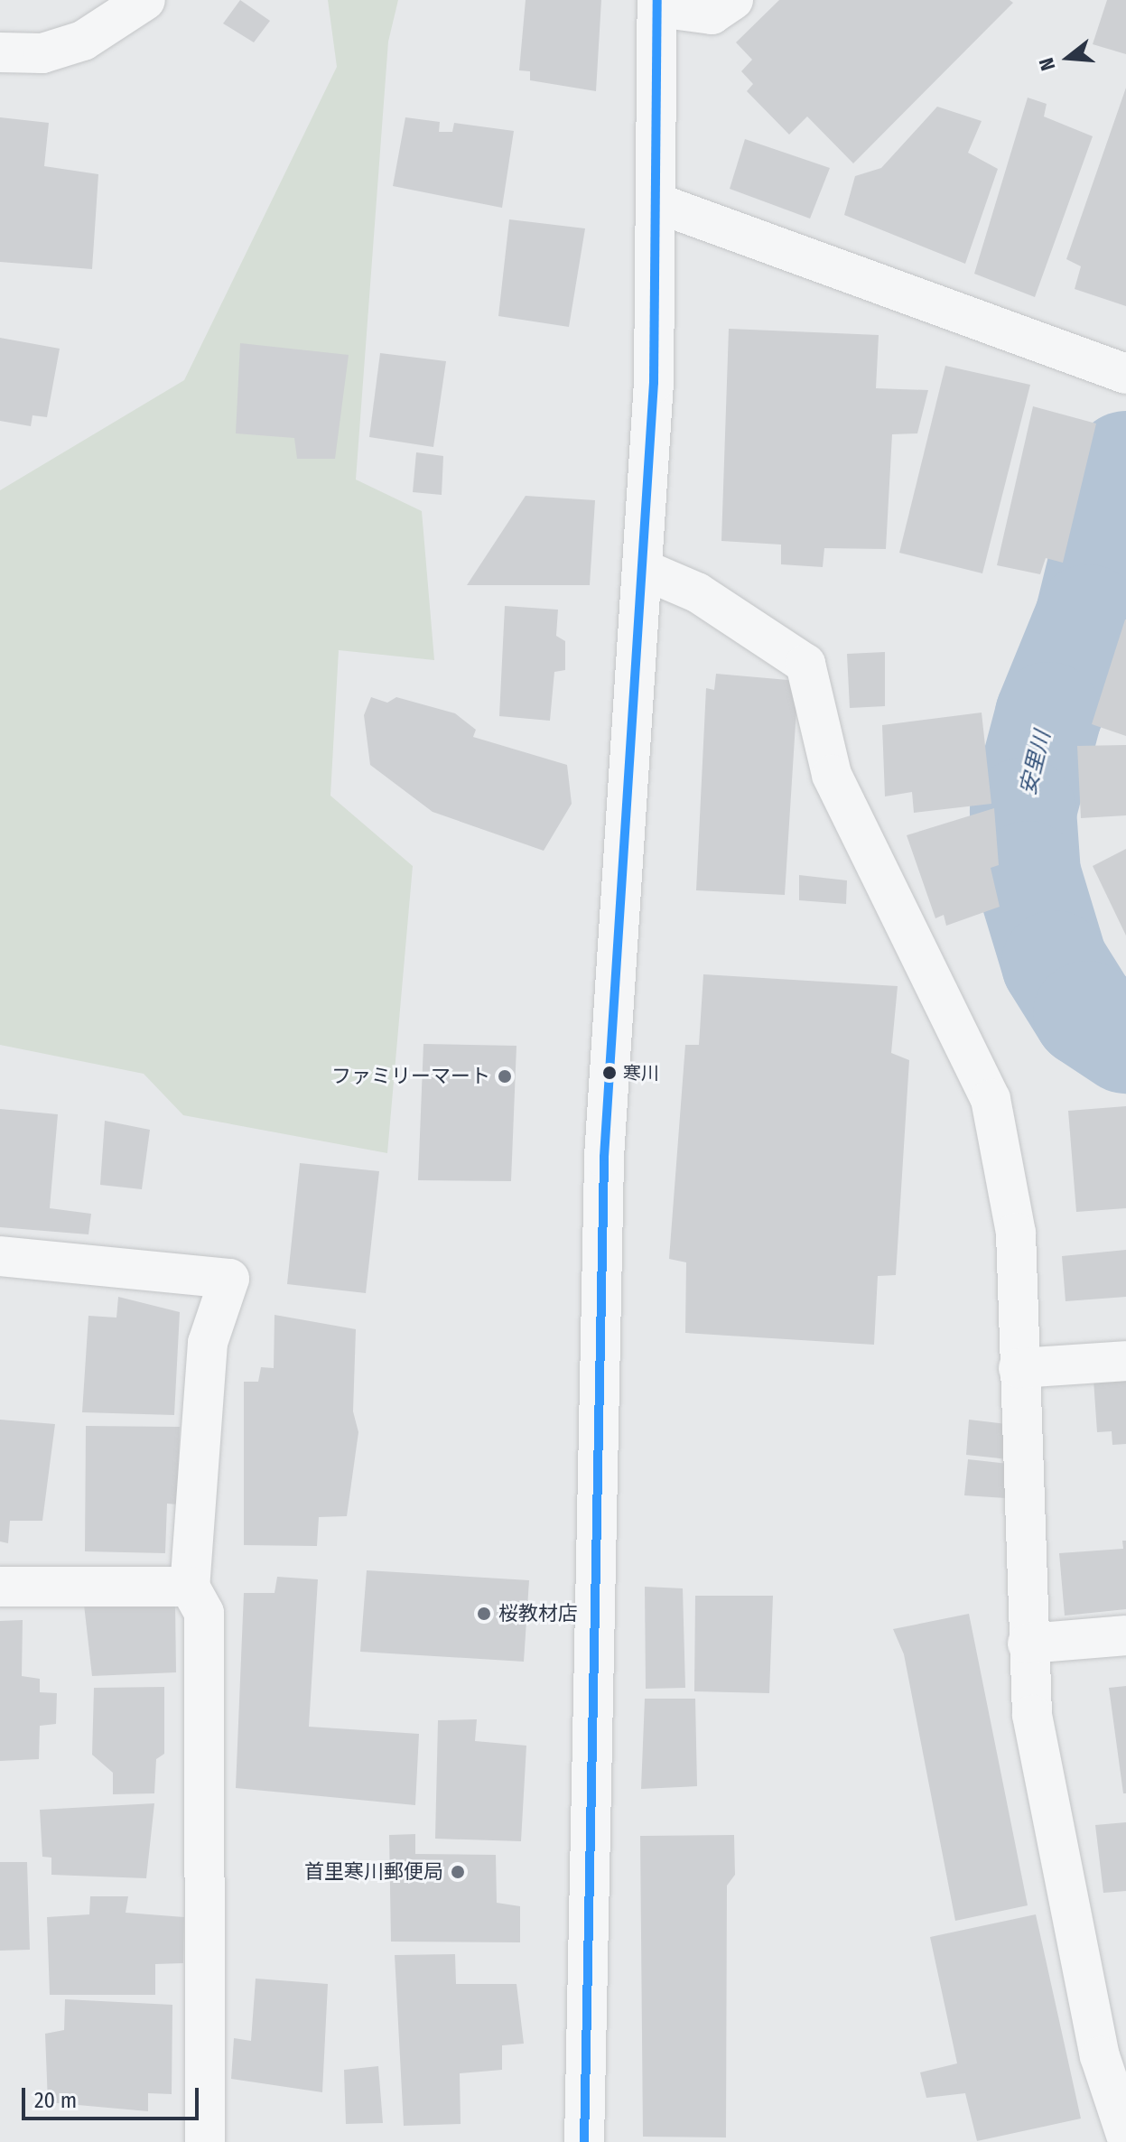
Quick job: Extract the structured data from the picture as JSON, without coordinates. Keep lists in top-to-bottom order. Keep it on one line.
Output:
{"water":["安里川"],"places":["寒川","ファミリーマート","桜教材店","首里寒川郵便局"],"scale_bar":"20 m","north":"left"}
